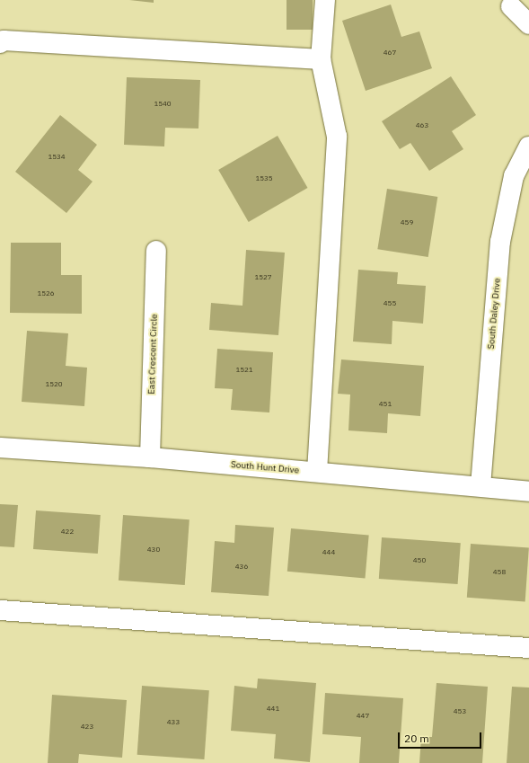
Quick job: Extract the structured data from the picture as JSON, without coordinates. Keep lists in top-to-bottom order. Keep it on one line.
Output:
{"streets":{"street":["South Daley Drive","East Crescent Circle","South Hunt Drive"]},"crossings":[["South Daley Drive","South Hunt Drive"],["East Crescent Circle","South Hunt Drive"]],"house_numbers":["467","1540","463","1534","1535","459","1527","1526","455","1521","1520","451","422","430","444","450","436","458","441","453","447","433","423"],"scale_bar":"20 m"}
